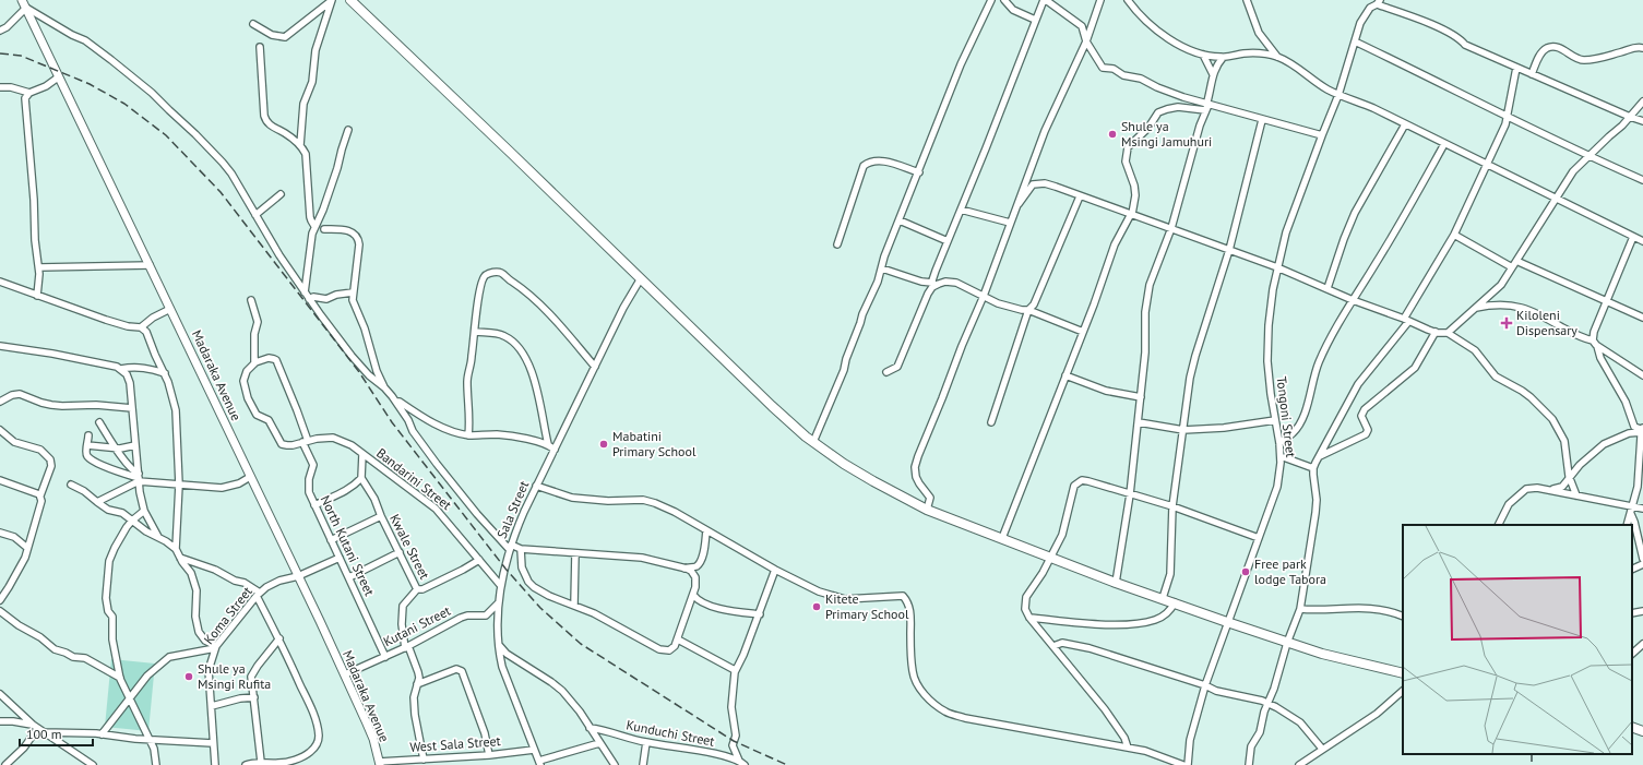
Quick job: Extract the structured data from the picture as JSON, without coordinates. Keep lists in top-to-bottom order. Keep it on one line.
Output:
{"streets":{"main road":["Madaraka Avenue"],"street":["Tongoni Street","Bandarini Street","Sala Street","North Kutani Street","Kwale Street","Koma Street","Kutani Street","Kunduchi Street","West Sala Street"]},"crossings":[["Madaraka Avenue","Koma Street"],["Madaraka Avenue","Kutani Street"],["Madaraka Avenue","West Sala Street"],["Bandarini Street","Sala Street"],["Bandarini Street","North Kutani Street"],["Bandarini Street","Kwale Street"],["Sala Street","Kutani Street"],["Sala Street","West Sala Street"],["North Kutani Street","Koma Street"],["North Kutani Street","Kutani Street"]],"places":{"other":["Shule ya Msingi Jamuhuri","Mabatini Primary School","Free park lodge Tabora","Kitete Primary School","Shule ya Msingi Rufita"],"health":["Kiloleni Dispensary"]},"scale_bar":"100 m"}
